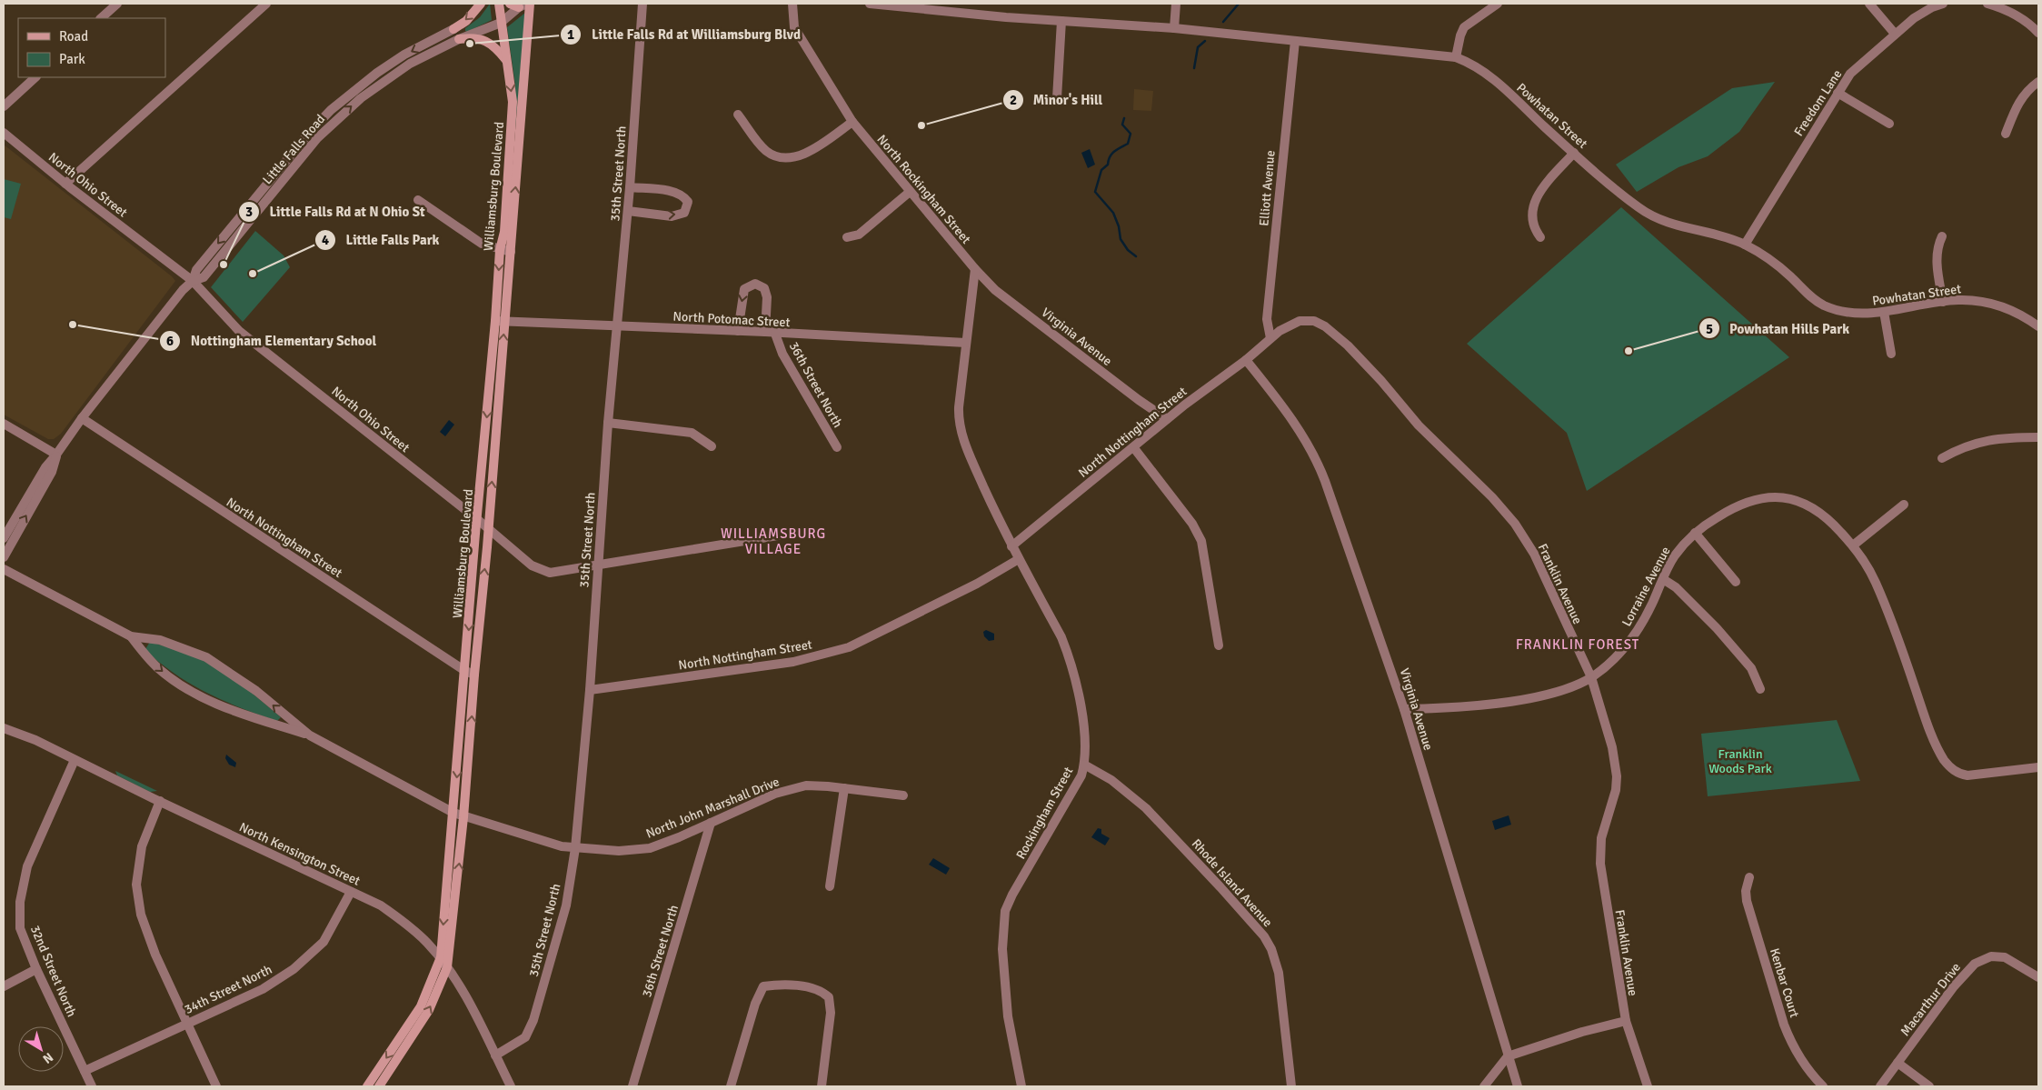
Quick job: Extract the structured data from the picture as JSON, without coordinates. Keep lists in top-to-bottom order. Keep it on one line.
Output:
{"streets":{"main road":["Williamsburg Boulevard"],"street":["Freedom Lane","Powhatan Street","Little Falls Road","35th Street North","North Ohio Street","Elliott Avenue","North Rockingham Street","North Potomac Street","Virginia Avenue","36th Street North","North Nottingham Street","Franklin Avenue","Lorraine Avenue","North John Marshall Drive","Rockingham Street","North Kensington Street","Rhode Island Avenue","32nd Street North","Kenbar Court","34th Street North","Macarthur Drive"]},"crossings":[["Freedom Lane","Powhatan Street"],["Powhatan Street","Elliott Avenue"],["Little Falls Road","North Ohio Street"],["Little Falls Road","Williamsburg Boulevard"],["Little Falls Road","North Nottingham Street"],["35th Street North","North Ohio Street"],["35th Street North","North Potomac Street"],["35th Street North","North Nottingham Street"],["35th Street North","North John Marshall Drive"],["35th Street North","North Kensington Street"],["North Ohio Street","Williamsburg Boulevard"],["Williamsburg Boulevard","North Potomac Street"],["Williamsburg Boulevard","North Nottingham Street"],["Williamsburg Boulevard","North John Marshall Drive"],["Williamsburg Boulevard","North Kensington Street"],["Elliott Avenue","North Nottingham Street"],["Elliott Avenue","Franklin Avenue"],["North Rockingham Street","Virginia Avenue"],["North Potomac Street","36th Street North"],["North Potomac Street","Rockingham Street"],["Virginia Avenue","North Nottingham Street"],["Virginia Avenue","Lorraine Avenue"],["36th Street North","North John Marshall Drive"],["North Nottingham Street","Franklin Avenue"],["North Nottingham Street","Rockingham Street"],["Franklin Avenue","Lorraine Avenue"],["Rockingham Street","Rhode Island Avenue"],["North Kensington Street","32nd Street North"],["North Kensington Street","34th Street North"],["32nd Street North","34th Street North"]],"districts":["WILLIAMSBURG VILLAGE","FRANKLIN FOREST"],"parks":["Franklin Woods Park"],"places":["Little Falls Rd at Williamsburg Blvd","Minor's Hill","Little Falls Rd at N Ohio St","Little Falls Park","Nottingham Elementary School","Powhatan Hills Park"],"legend":["Road","Park"],"north":"bottom right"}
